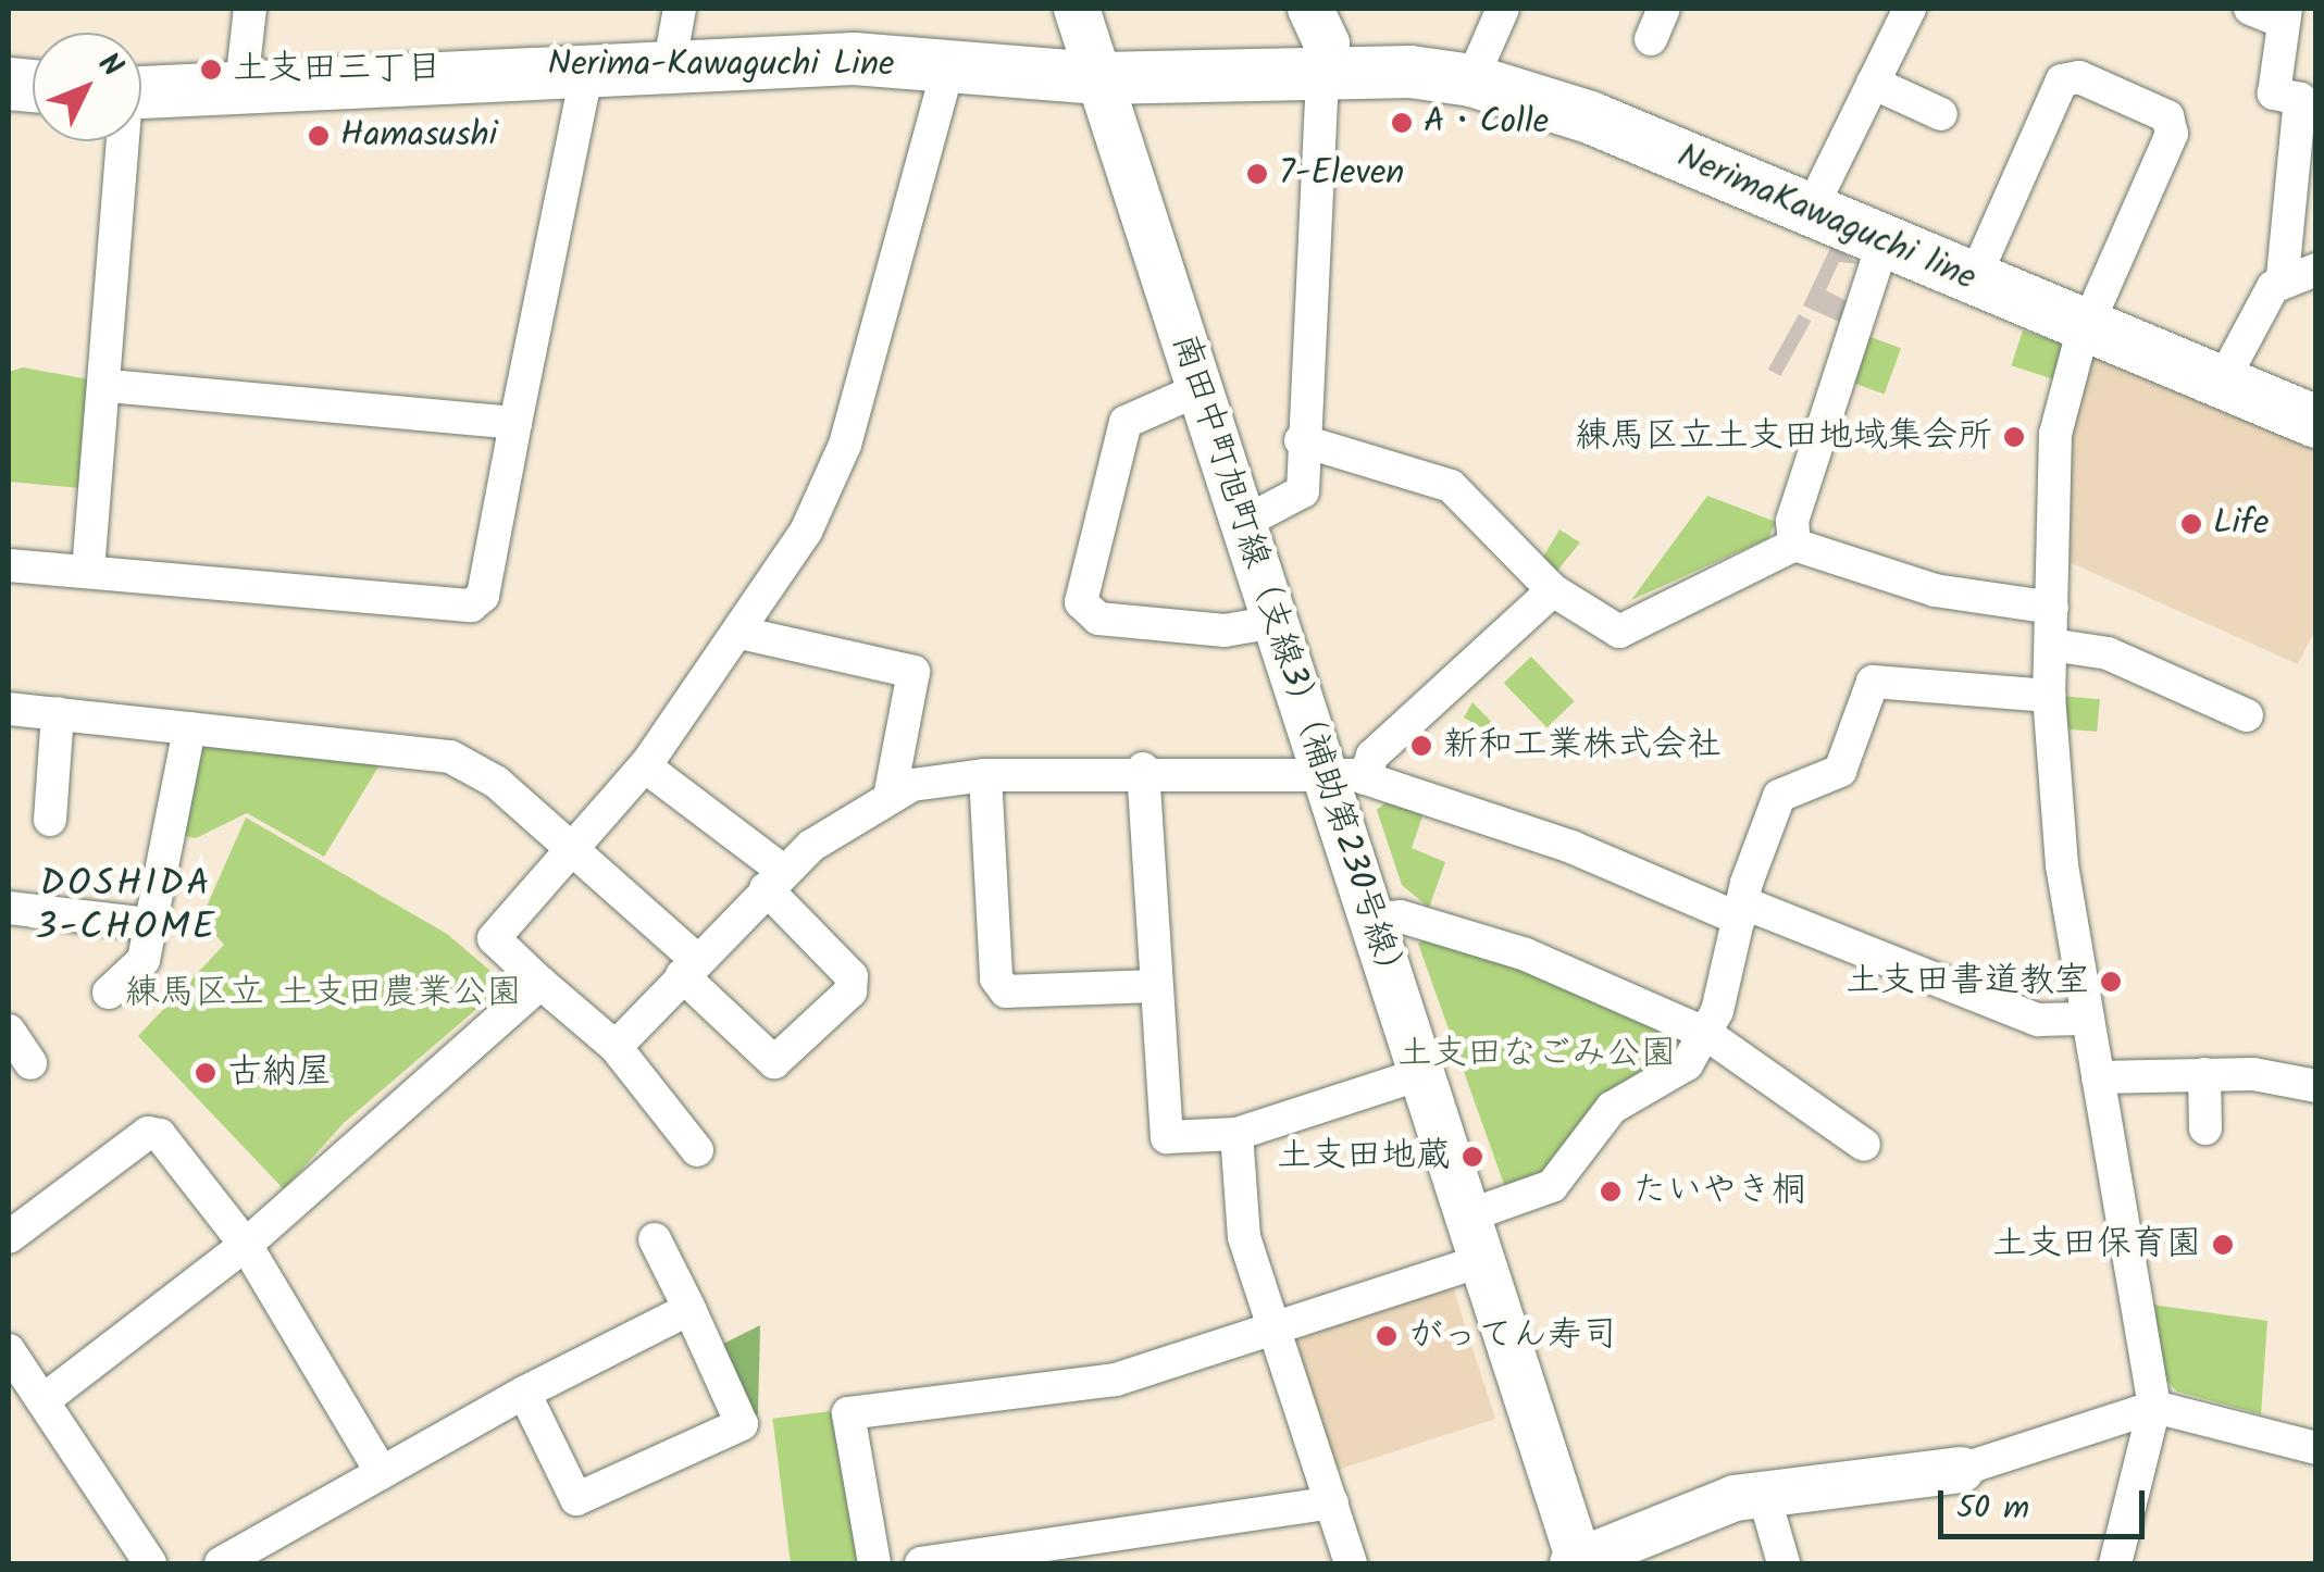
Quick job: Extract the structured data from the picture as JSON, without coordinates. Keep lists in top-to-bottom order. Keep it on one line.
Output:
{"streets":{"main road":["Nerima-Kawaguchi Line","NerimaKawaguchi line","南田中町旭町線（支線3）（補助第230号線）"]},"crossings":[["Nerima-Kawaguchi Line","NerimaKawaguchi line"],["Nerima-Kawaguchi Line","南田中町旭町線（支線3）（補助第230号線）"]],"districts":["DOSHIDA 3-CHOME"],"parks":["練馬区立 土支田農業公園","土支田なごみ公園"],"places":["土支田三丁目","A・Colle","Hamasushi","7-Eleven","練馬区立土支田地域集会所","Life","新和工業株式会社","土支田書道教室","古納屋","土支田地蔵","たいやき桐","土支田保育園","がってん寿司"],"scale_bar":"50 m","north":"top right"}
